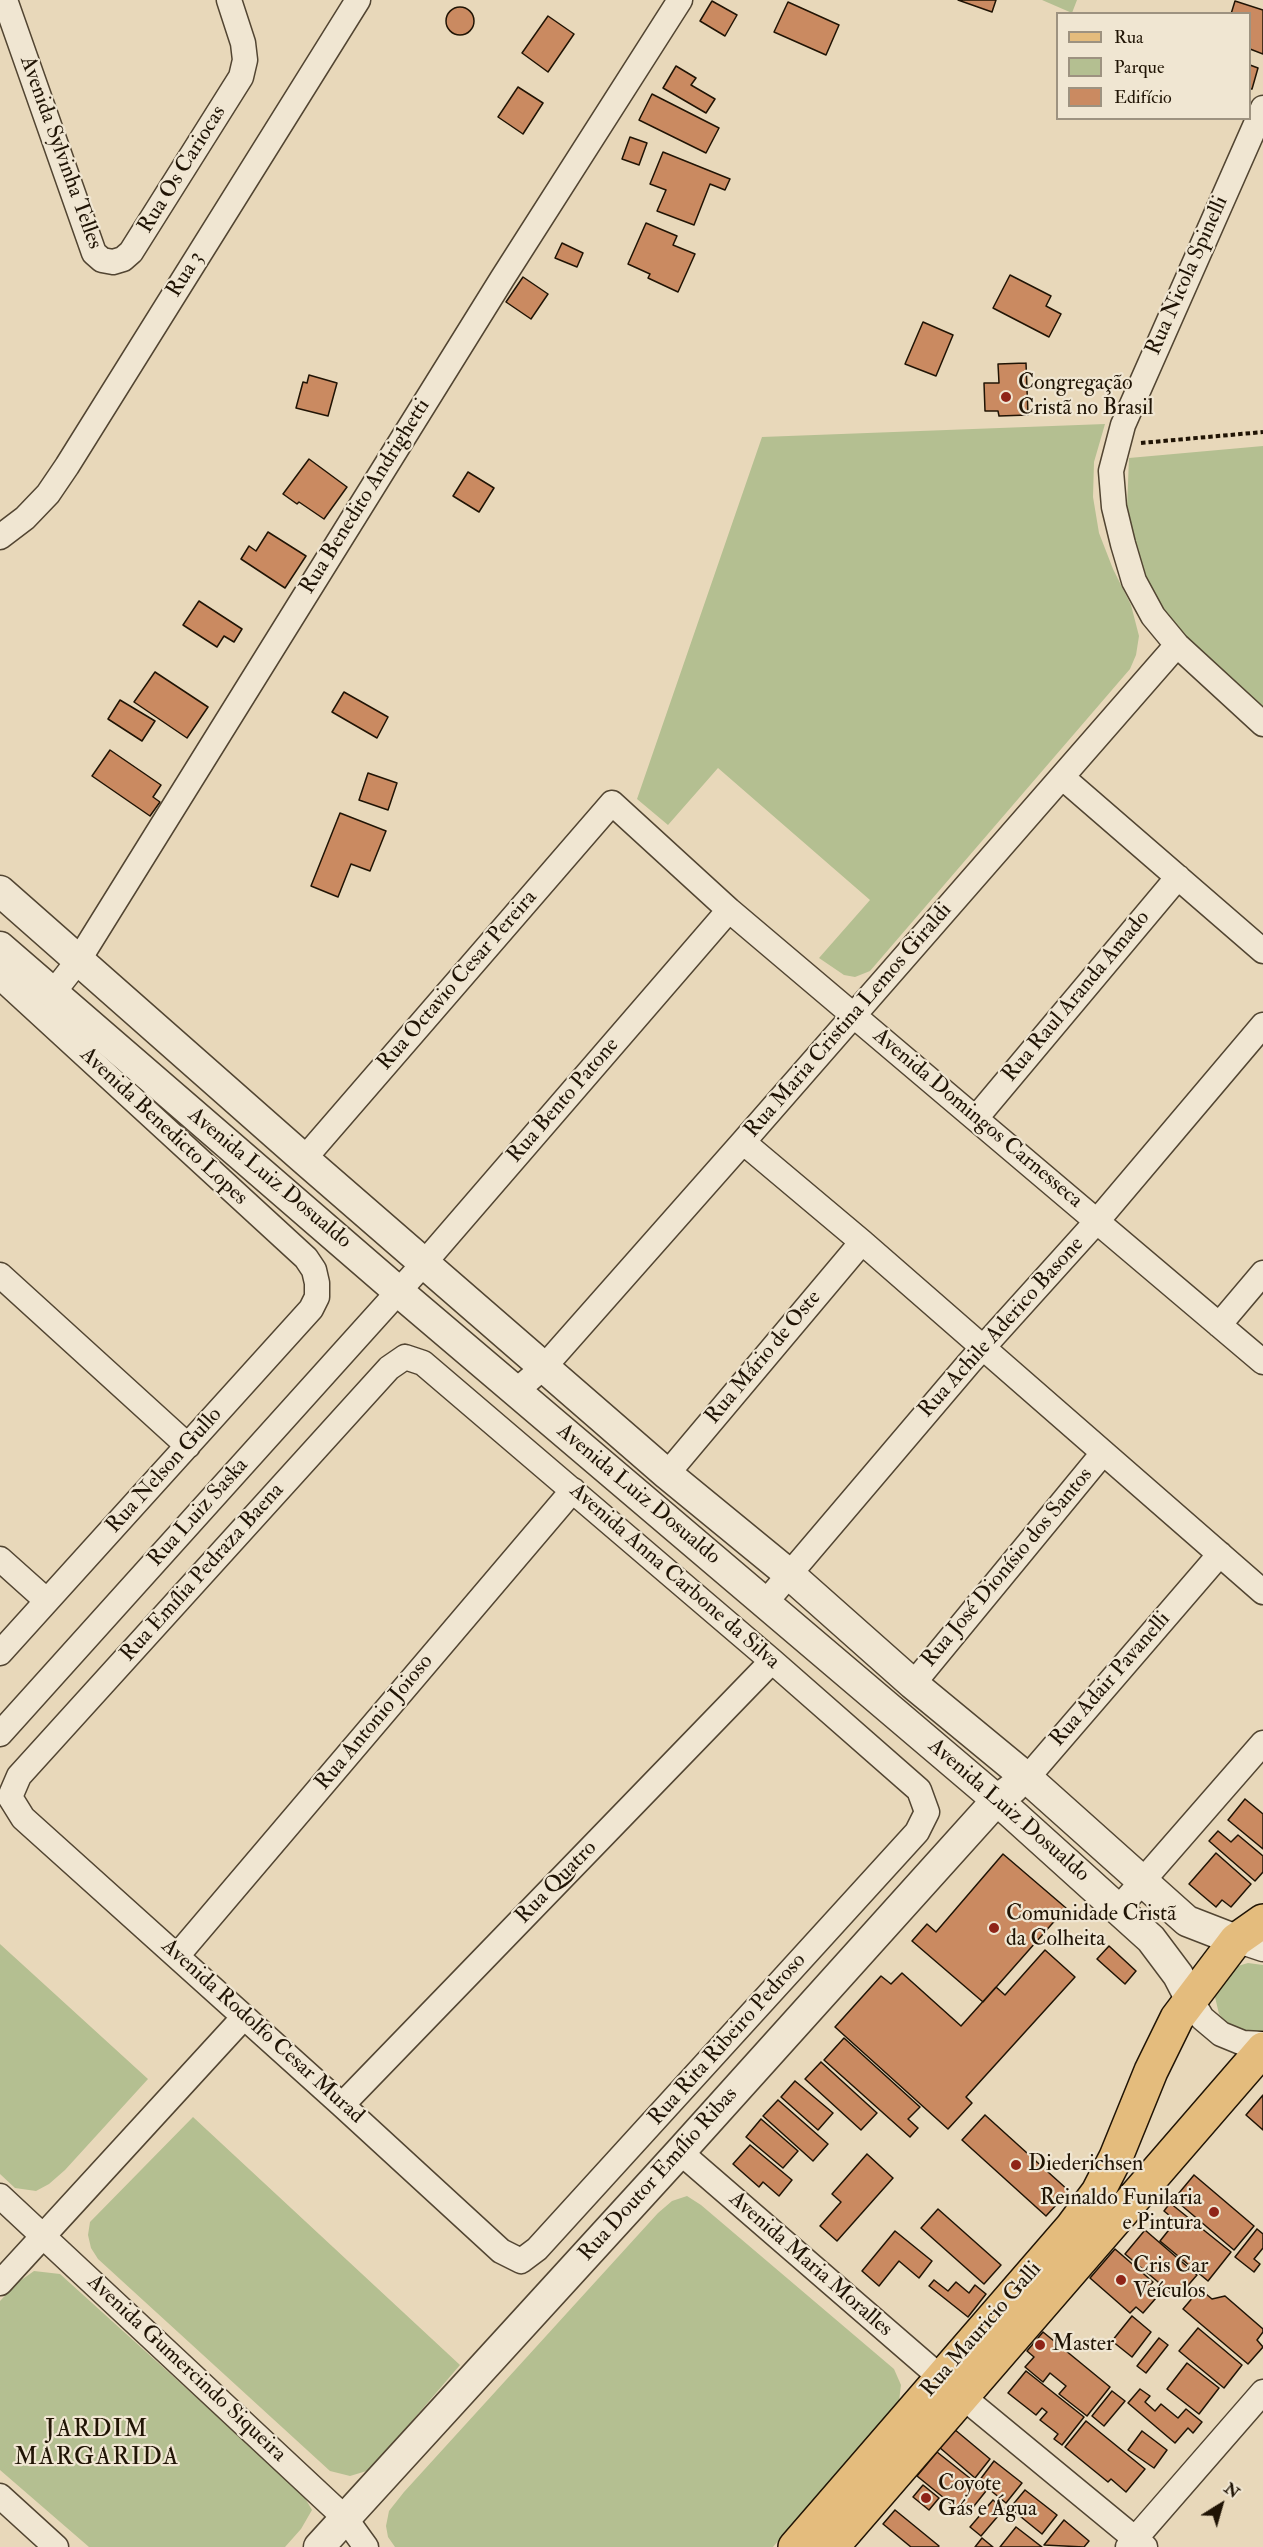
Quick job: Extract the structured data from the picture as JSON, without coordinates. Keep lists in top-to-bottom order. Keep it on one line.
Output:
{"streets":{"main road":["Rua Mauricio Galli"],"street":["Avenida Sylvinha Telles","Rua Os Cariocas","Rua 3","Rua Nicola Spinelli","Rua Benedito Andrighetti","Rua Octavio Cesar Pereira","Rua Raul Aranda Amado","Rua Maria Cristina Lemos Giraldi","Rua Bento Patone","Avenida Domingos Carnesseca","Avenida Benedicto Lopes","Avenida Luiz Dosualdo","Rua Achile Aderico Basone","Rua Mário de Oste","Rua Nelson Gullo","Rua Luiz Saska","Rua José Dionísio dos Santos","Rua Emília Pedraza Baena","Avenida Anna Carbone da Silva","Rua Adair Pavanelli","Rua Antonio Joioso","Rua Quatro","Avenida Rodolfo Cesar Murad","Rua Rita Ribeiro Pedroso","Rua Doutor Emílio Ribas","Avenida Maria Moralles","Avenida Gumercindo Siqueira"]},"crossings":[["Avenida Sylvinha Telles","Rua Os Cariocas"],["Rua Nicola Spinelli","Rua Maria Cristina Lemos Giraldi"],["Rua Benedito Andrighetti","Avenida Luiz Dosualdo"],["Rua Octavio Cesar Pereira","Avenida Domingos Carnesseca"],["Rua Octavio Cesar Pereira","Avenida Luiz Dosualdo"],["Rua Raul Aranda Amado","Avenida Domingos Carnesseca"],["Rua Maria Cristina Lemos Giraldi","Avenida Domingos Carnesseca"],["Rua Maria Cristina Lemos Giraldi","Avenida Luiz Dosualdo"],["Rua Bento Patone","Avenida Domingos Carnesseca"],["Rua Bento Patone","Avenida Luiz Dosualdo"],["Rua Bento Patone","Rua Luiz Saska"],["Avenida Domingos Carnesseca","Rua Achile Aderico Basone"],["Avenida Benedicto Lopes","Rua Nelson Gullo"],["Avenida Luiz Dosualdo","Rua Achile Aderico Basone"],["Avenida Luiz Dosualdo","Rua Mário de Oste"],["Avenida Luiz Dosualdo","Rua Luiz Saska"],["Avenida Luiz Dosualdo","Rua José Dionísio dos Santos"],["Avenida Luiz Dosualdo","Rua Adair Pavanelli"],["Avenida Luiz Dosualdo","Rua Doutor Emílio Ribas"],["Avenida Luiz Dosualdo","Rua Mauricio Galli"],["Rua Emília Pedraza Baena","Avenida Anna Carbone da Silva"],["Rua Emília Pedraza Baena","Avenida Rodolfo Cesar Murad"],["Avenida Anna Carbone da Silva","Rua Antonio Joioso"],["Avenida Anna Carbone da Silva","Rua Quatro"],["Avenida Anna Carbone da Silva","Rua Rita Ribeiro Pedroso"],["Rua Adair Pavanelli","Rua Doutor Emílio Ribas"],["Rua Antonio Joioso","Avenida Rodolfo Cesar Murad"],["Rua Quatro","Avenida Rodolfo Cesar Murad"],["Avenida Rodolfo Cesar Murad","Rua Rita Ribeiro Pedroso"],["Rua Doutor Emílio Ribas","Avenida Maria Moralles"],["Rua Doutor Emílio Ribas","Avenida Gumercindo Siqueira"],["Avenida Maria Moralles","Rua Mauricio Galli"]],"districts":["JARDIM MARGARIDA"],"places":["Congregação Cristã no Brasil","Comunidade Cristã da Colheita","Diederichsen","Reinaldo Funilaria e Pintura","Cris Car Veículos","Master","Coyote Gás e Água"],"legend":["Rua","Parque","Edifício"],"north":"top right"}
